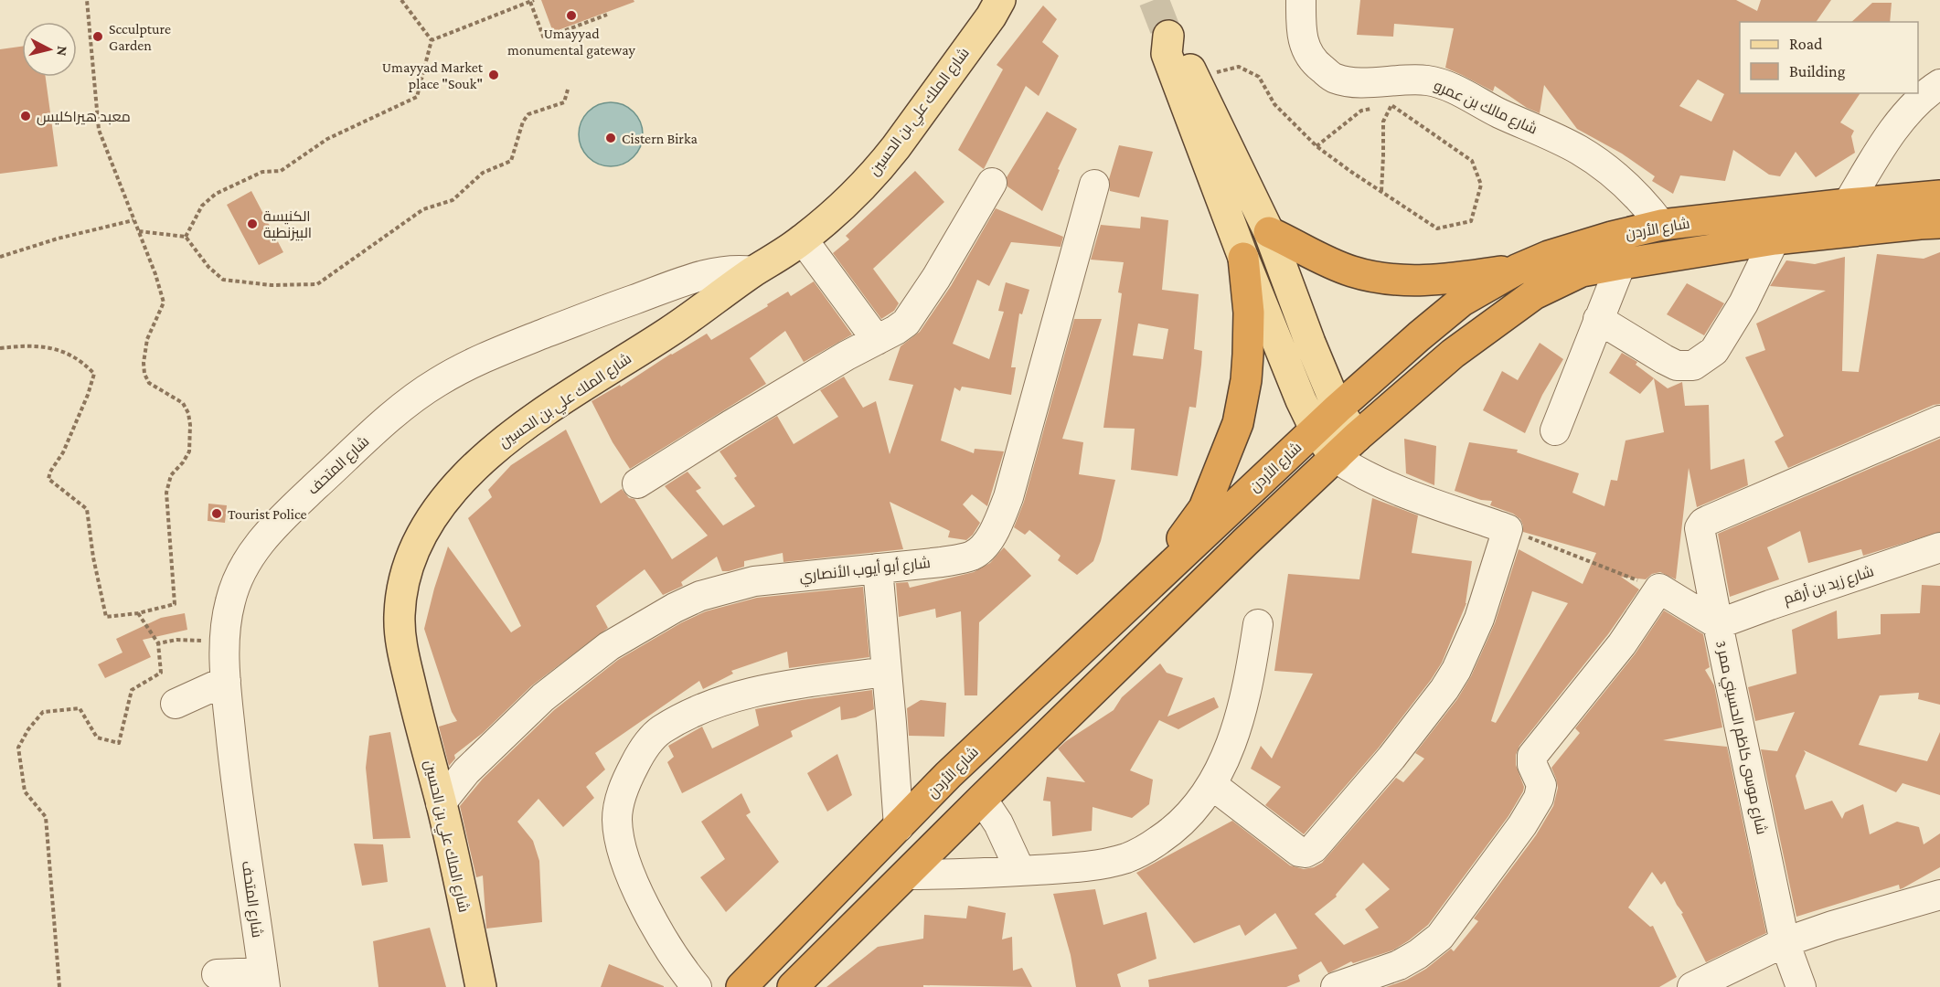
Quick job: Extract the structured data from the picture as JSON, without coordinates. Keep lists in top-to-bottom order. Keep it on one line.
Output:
{"streets":{"highway":["شارع الأردن"],"main road":["شارع الملك علي بن الحسين"],"street":["شارع مالك بن عمرو","شارع المتحف","شارع أبو أيوب الأنصاري","شارع زيد بن أرقم","شارع موسى كاظم الحسيني ممر 3"]},"crossings":[["شارع مالك بن عمرو","شارع الأردن"],["شارع الملك علي بن الحسين","شارع المتحف"],["شارع الملك علي بن الحسين","شارع أبو أيوب الأنصاري"],["شارع زيد بن أرقم","شارع موسى كاظم الحسيني ممر 3"]],"places":["Umayyad monumental gateway","Scculpture Garden","Umayyad Market place \"Souk\"","معبد هيراكليس","Cistern Birka","الكنيسة البيزنطية","Tourist Police"],"legend":["Road","Building"],"north":"right"}
